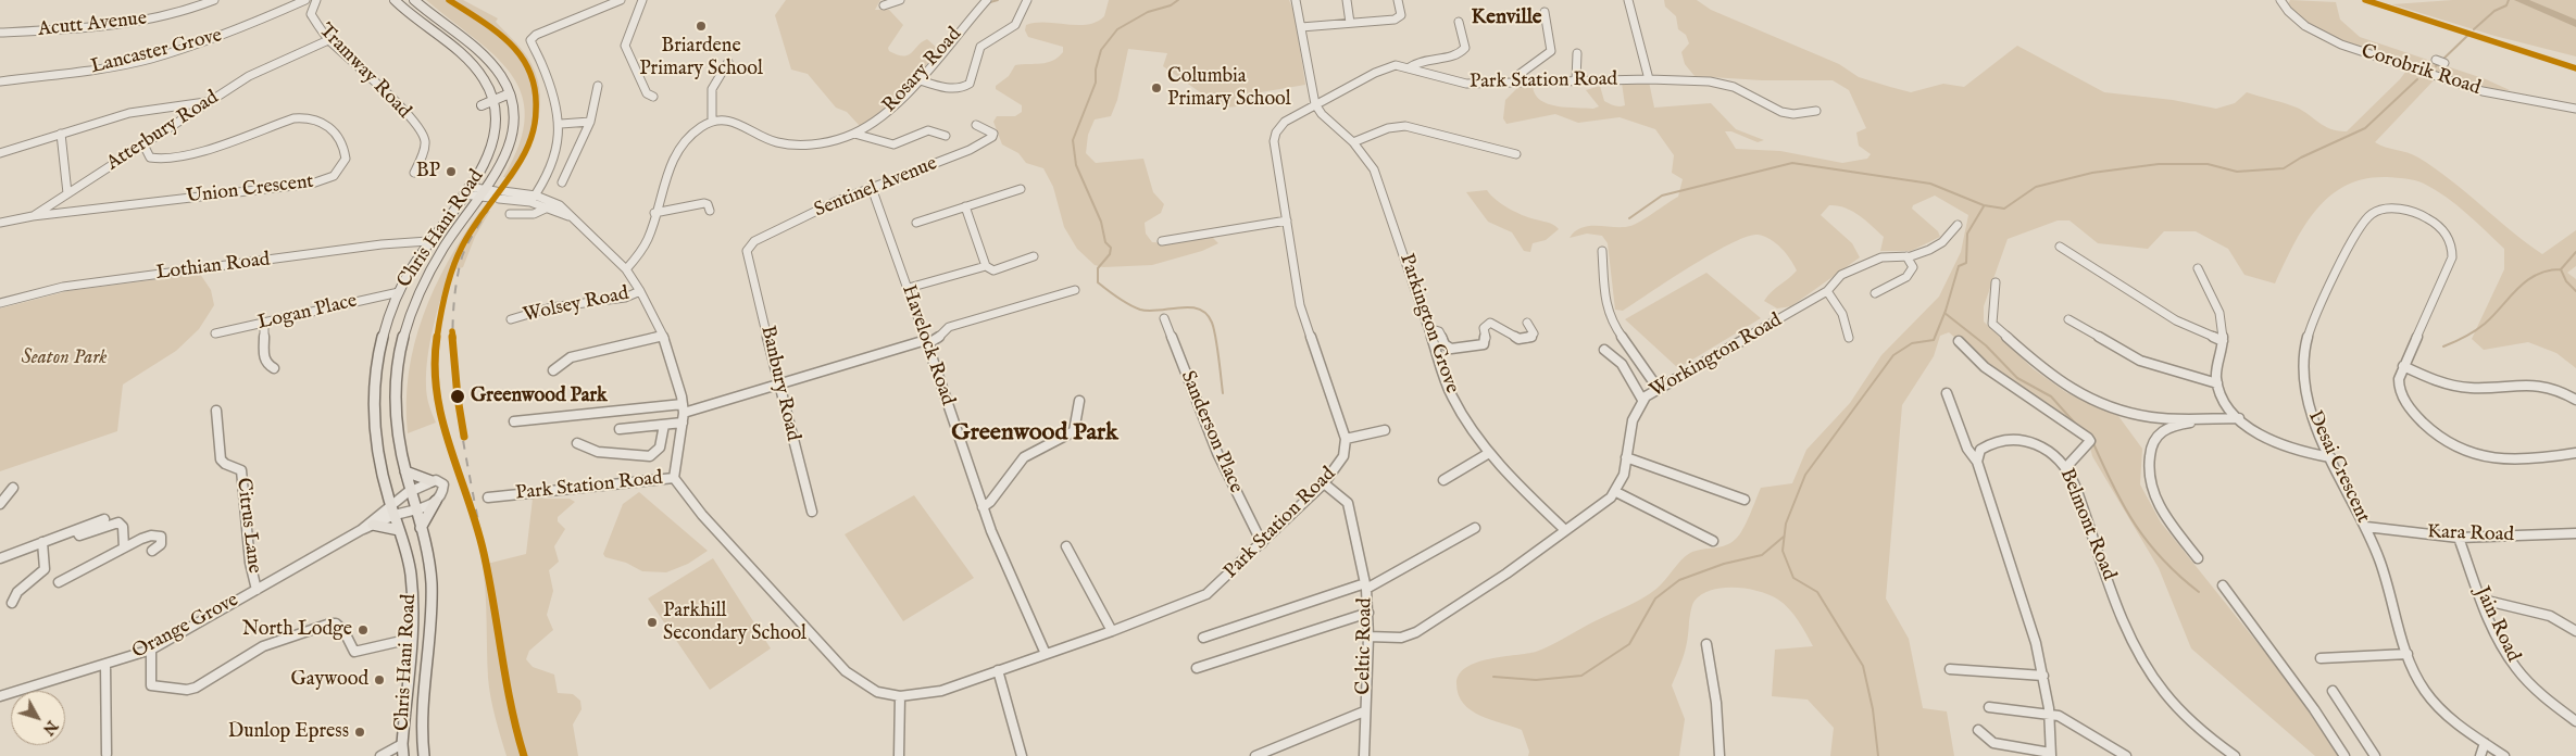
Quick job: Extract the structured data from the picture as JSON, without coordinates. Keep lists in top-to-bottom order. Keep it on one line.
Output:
{"streets":{"main road":["Chris Hani Road"],"street":["Acutt Avenue","Lancaster Grove","Rosary Road","Corobrik Road","Tramway Road","Park Station Road","Atterbury Road","Sentinel Avenue","Union Crescent","Lothian Road","Wolsey Road","Logan Place","Parkington Grove","Havelock Road","Workington Road","Banbury Road","Sanderson Place","Desai Crescent","Belmont Road","Citrus Lane","Kara Road","Jain Road","Orange Grove","Celtic Road"]},"crossings":[["Tramway Road","Atterbury Road"],["Park Station Road","Parkington Grove"],["Park Station Road","Havelock Road"],["Park Station Road","Sanderson Place"],["Park Station Road","Celtic Road"],["Atterbury Road","Union Crescent"],["Sentinel Avenue","Havelock Road"],["Sentinel Avenue","Banbury Road"],["Chris Hani Road","Lothian Road"],["Chris Hani Road","Logan Place"],["Chris Hani Road","Orange Grove"],["Desai Crescent","Kara Road"],["Citrus Lane","Orange Grove"],["Kara Road","Jain Road"]],"districts":["Kenville","Greenwood Park"],"parks":["Seaton Park"],"places":["Briardene Primary School","Columbia Primary School","BP","Greenwood Park","Parkhill Secondary School","North Lodge","Gaywood","Dunlop Epress"],"north":"bottom right"}
